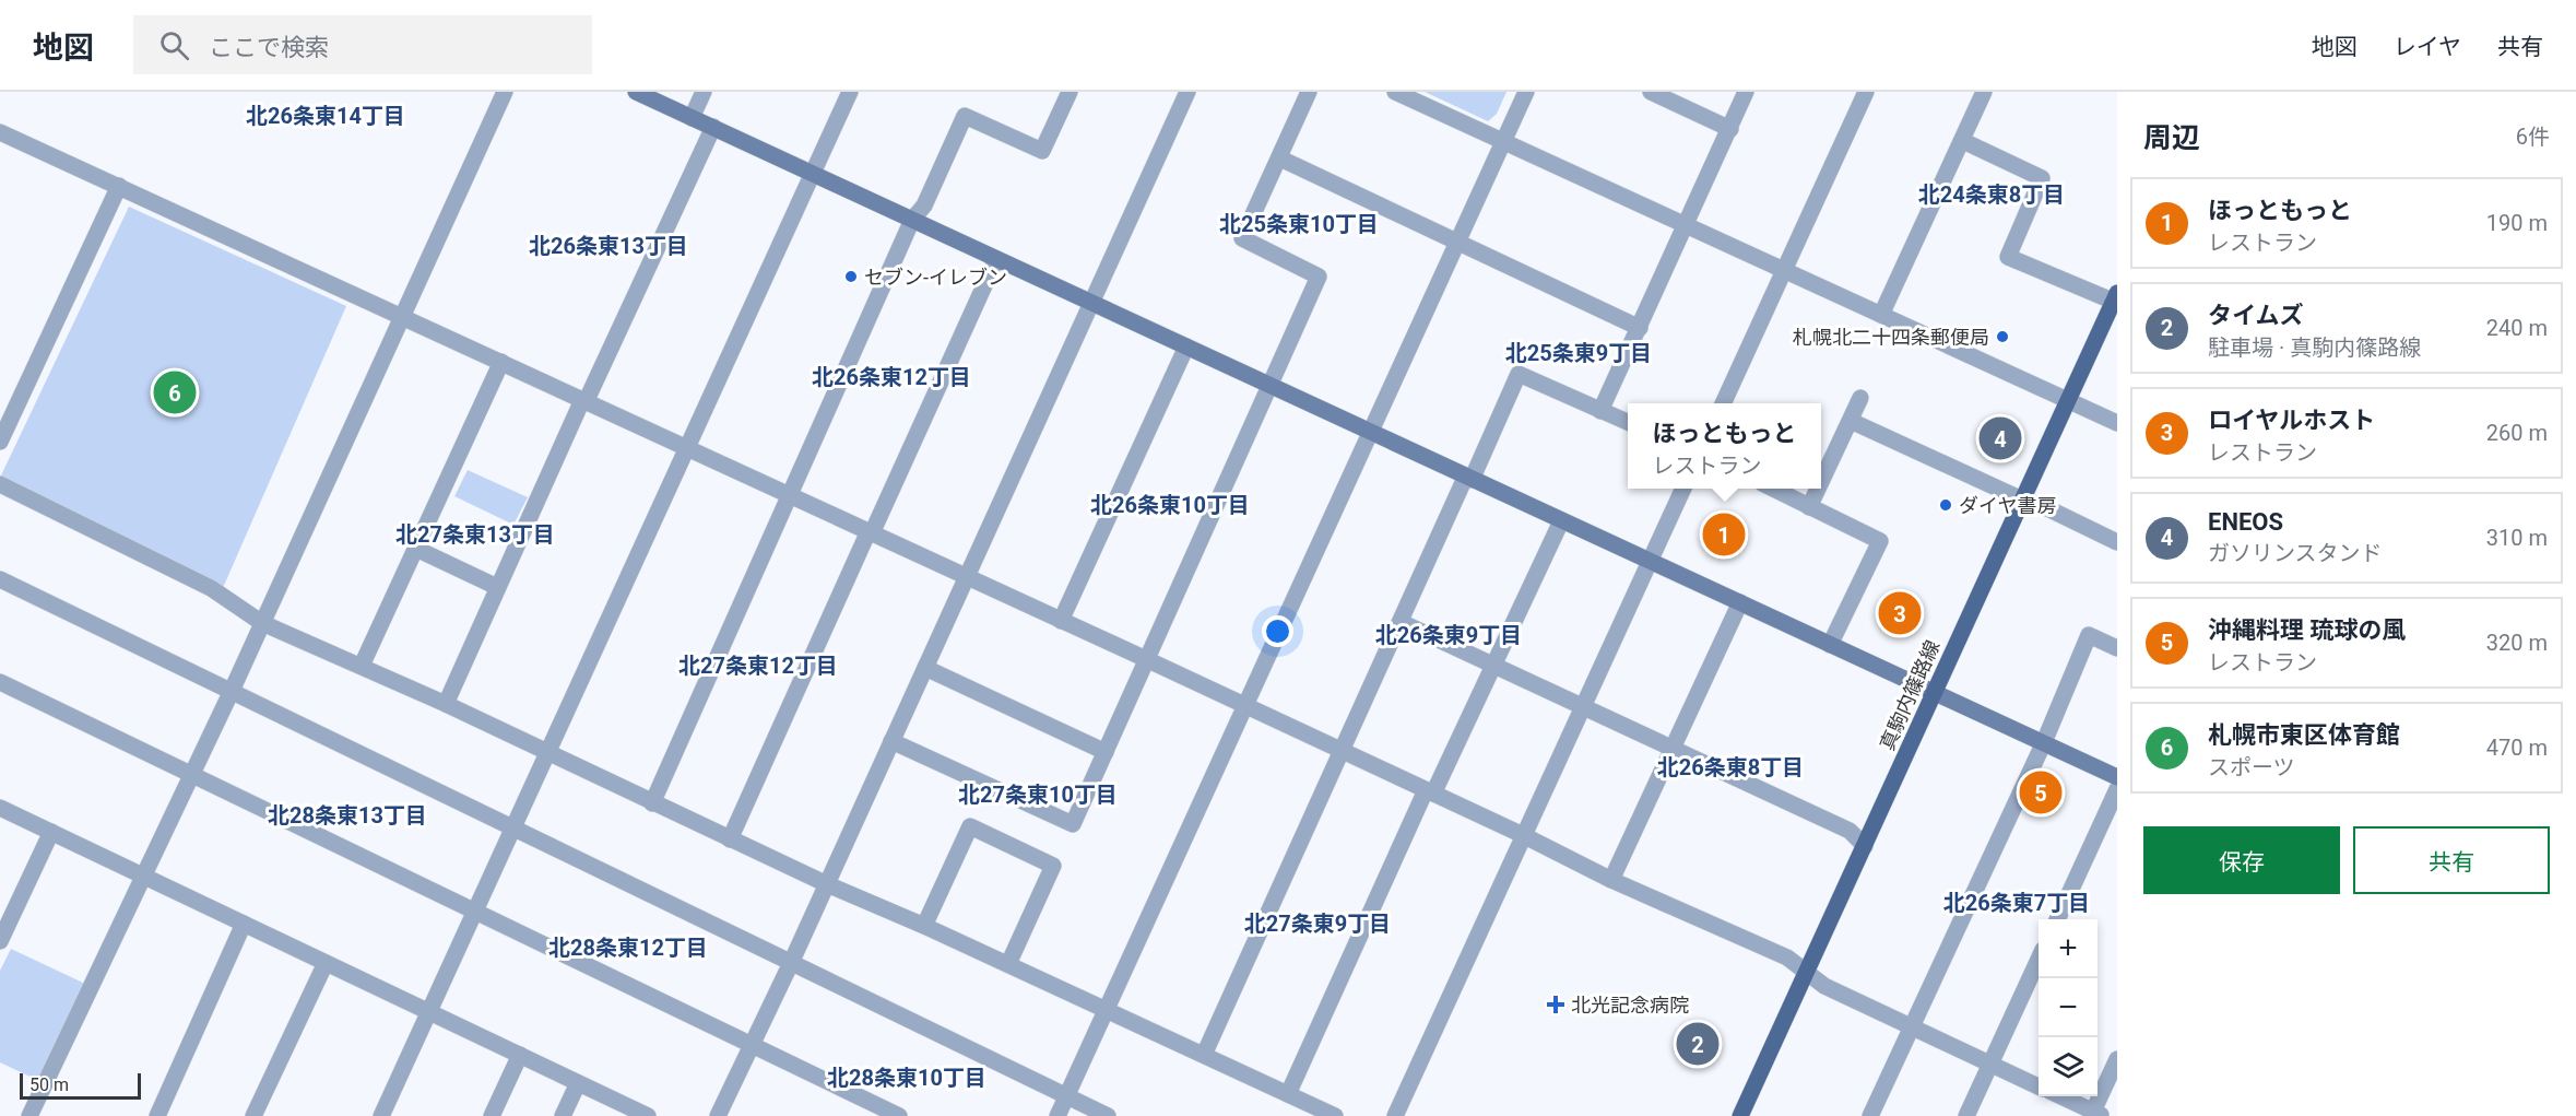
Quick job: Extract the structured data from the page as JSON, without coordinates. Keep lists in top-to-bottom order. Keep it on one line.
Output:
{"streets":{"main road":["真駒内篠路線"]},"districts":["北26条東14丁目","北24条東8丁目","北25条東10丁目","北26条東13丁目","北25条東9丁目","北26条東12丁目","北26条東10丁目","北27条東13丁目","北26条東9丁目","北27条東12丁目","北26条東8丁目","北27条東10丁目","北28条東13丁目","北26条東7丁目","北27条東9丁目","北28条東12丁目","北28条東10丁目"],"places":{"other":["セブン-イレブン","札幌北二十四条郵便局","ダイヤ書房"],"health":["北光記念病院"]},"scale_bar":"50 m","page":{"header":"地図","search":"ここで検索","nav":["地図","レイヤ","共有"],"heading":["周辺","6件"],"list":[{"mark":"1","name":"ほっともっと","note":"レストラン","value":"190 m"},{"mark":"2","name":"タイムズ","note":"駐車場 · 真駒内篠路線","value":"240 m"},{"mark":"3","name":"ロイヤルホスト","note":"レストラン","value":"260 m"},{"mark":"4","name":"ENEOS","note":"ガソリンスタンド","value":"310 m"},{"mark":"5","name":"沖縄料理 琉球の風","note":"レストラン","value":"320 m"},{"mark":"6","name":"札幌市東区体育館","note":"スポーツ","value":"470 m"}],"pins":["6","4","1","3","5","2"],"popup":["ほっともっと","レストラン"],"buttons":["保存","共有"],"map_buttons":["+","−"],"scale":"50 m"}}
